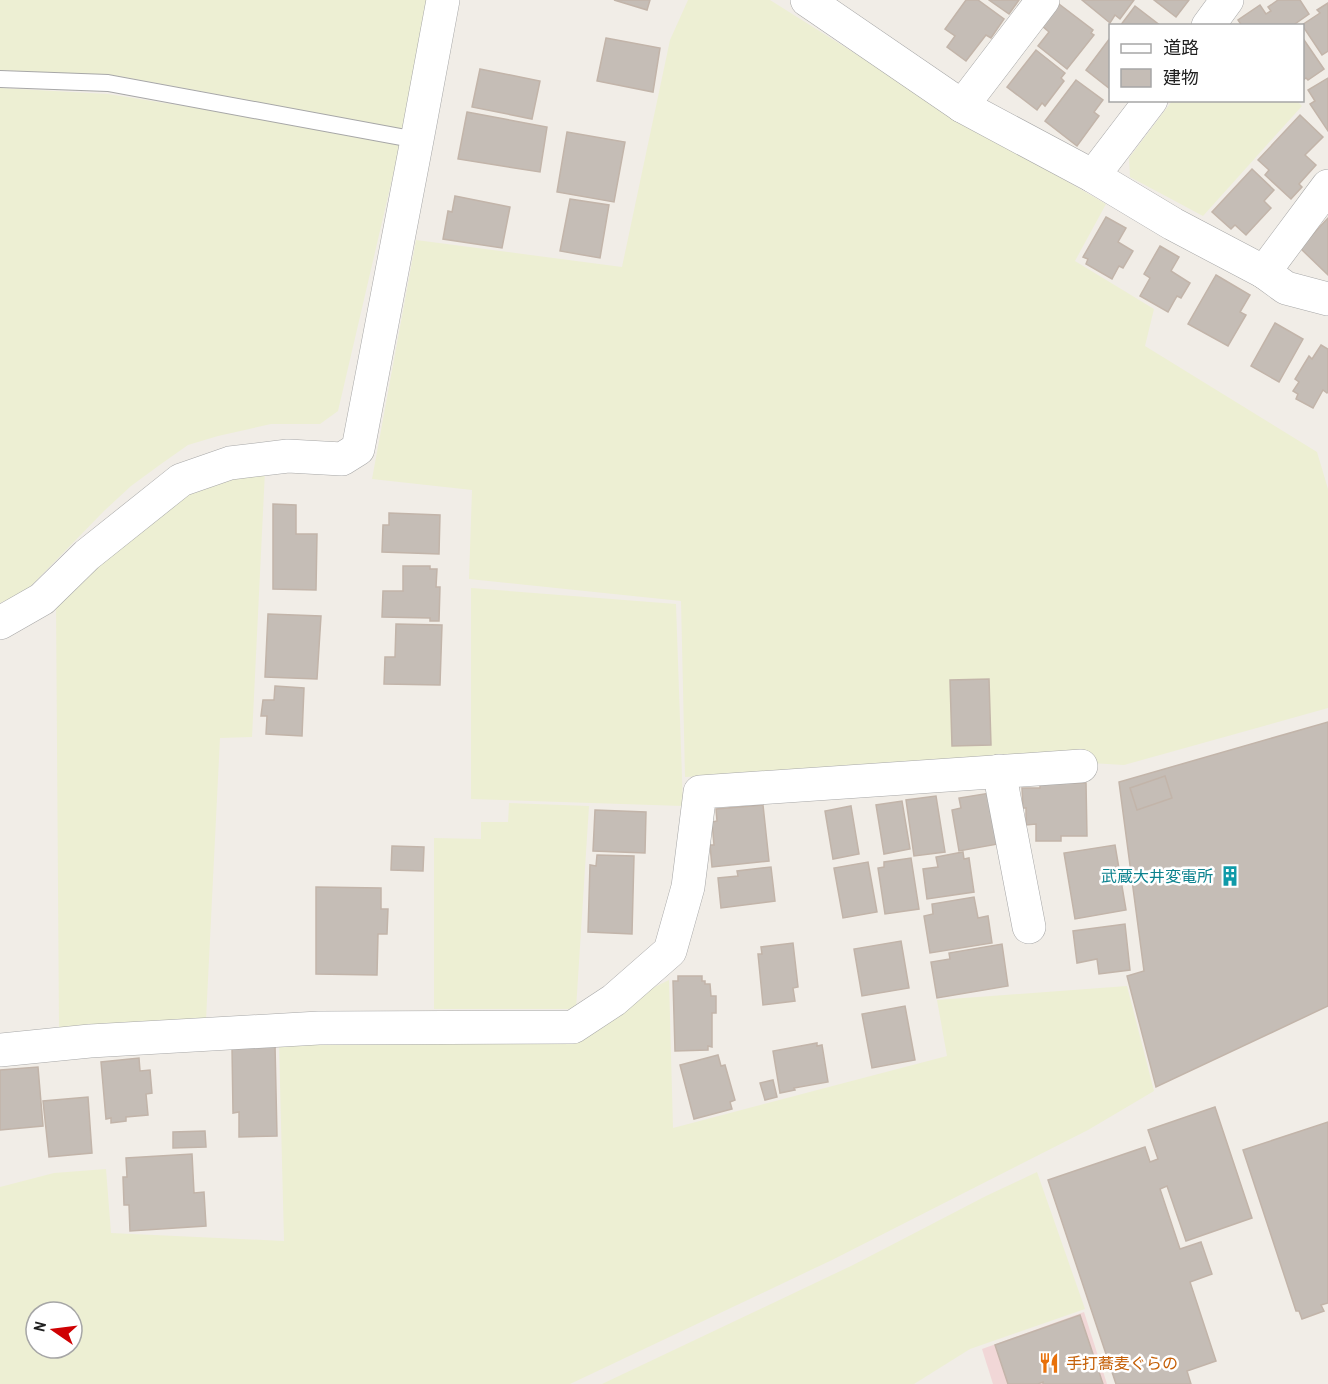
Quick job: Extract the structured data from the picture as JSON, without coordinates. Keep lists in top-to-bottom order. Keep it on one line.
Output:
{"places":{"building":["武蔵大井変電所"],"restaurant":["手打蕎麦ぐらの"]},"legend":["道路","建物"],"north":"left"}
